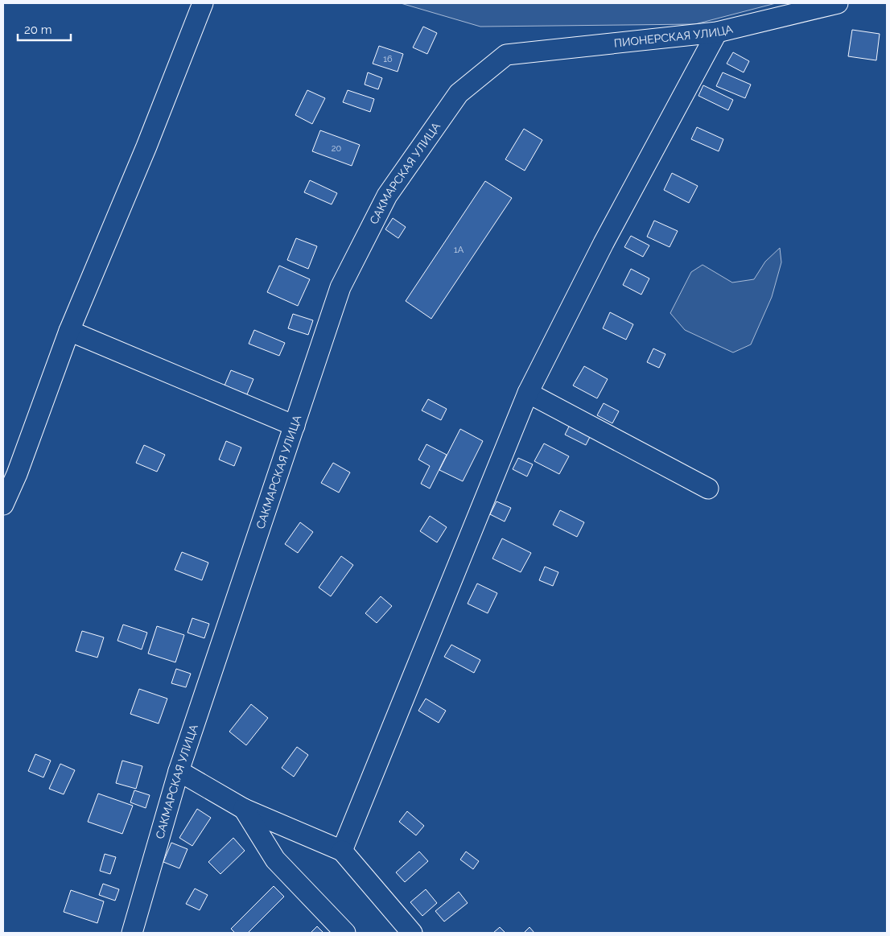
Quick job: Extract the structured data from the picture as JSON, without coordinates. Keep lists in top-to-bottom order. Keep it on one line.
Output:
{"streets":{"street":["ПИОНЕРСКАЯ УЛИЦА","САКМАРСКАЯ УЛИЦА"]},"crossings":[["ПИОНЕРСКАЯ УЛИЦА","САКМАРСКАЯ УЛИЦА"]],"house_numbers":["16","20","1А"],"scale_bar":"20 m"}
